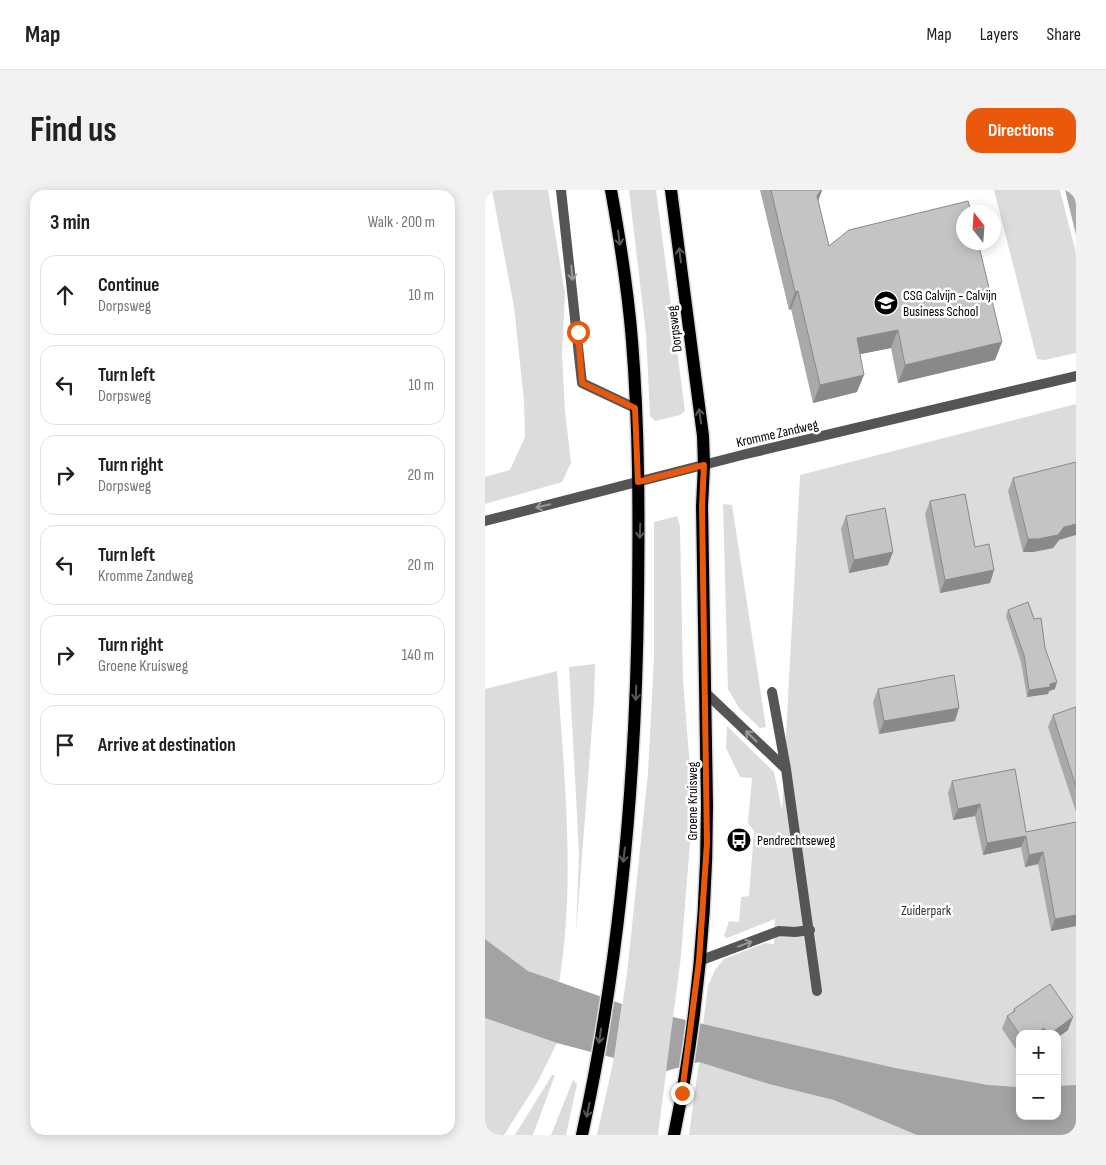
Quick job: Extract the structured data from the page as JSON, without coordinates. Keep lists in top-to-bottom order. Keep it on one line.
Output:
{"streets":{"main road":["Dorpsweg","Groene Kruisweg"],"street":["Kromme Zandweg"]},"crossings":[["Dorpsweg","Kromme Zandweg"],["Dorpsweg","Groene Kruisweg"],["Kromme Zandweg","Groene Kruisweg"]],"parks":["Zuiderpark"],"places":{"school or university":["CSG Calvijn - Calvijn Business School"],"bus stop":["Pendrechtseweg"]},"north":"top","page":{"header":"Map","nav":["Map","Layers","Share"],"buttons":"Directions","title":"Find us","heading":["3 min","Walk · 200 m"],"list":[["Continue","Dorpsweg","10 m"],["Turn left","Dorpsweg","10 m"],["Turn right","Dorpsweg","20 m"],["Turn left","Kromme Zandweg","20 m"],["Turn right","Groene Kruisweg","140 m"],"Arrive at destination"],"map_buttons":["+","−"]}}
